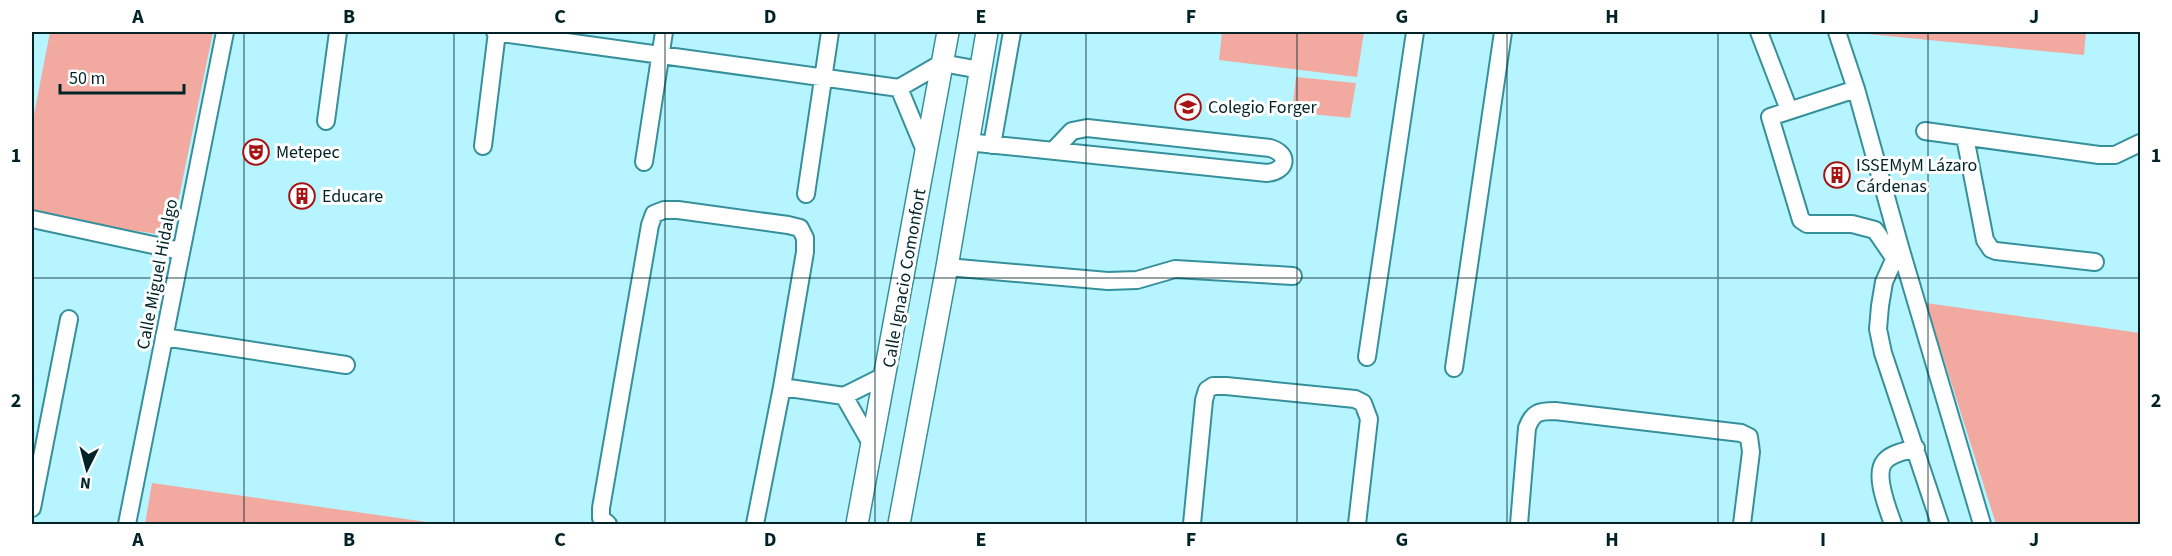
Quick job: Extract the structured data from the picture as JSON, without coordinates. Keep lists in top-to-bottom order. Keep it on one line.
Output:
{"streets":{"main road":["Calle Ignacio Comonfort"],"street":["Calle Miguel Hidalgo"]},"places":{"school or university":["Colegio Forger"],"theatre":["Metepec"],"building":["ISSEMyM Lázaro Cárdenas","Educare"]},"scale_bar":"50 m","north":"bottom","grid":{"columns":["A","B","C","D","E","F","G","H","I","J"],"rows":["1","2"]}}
